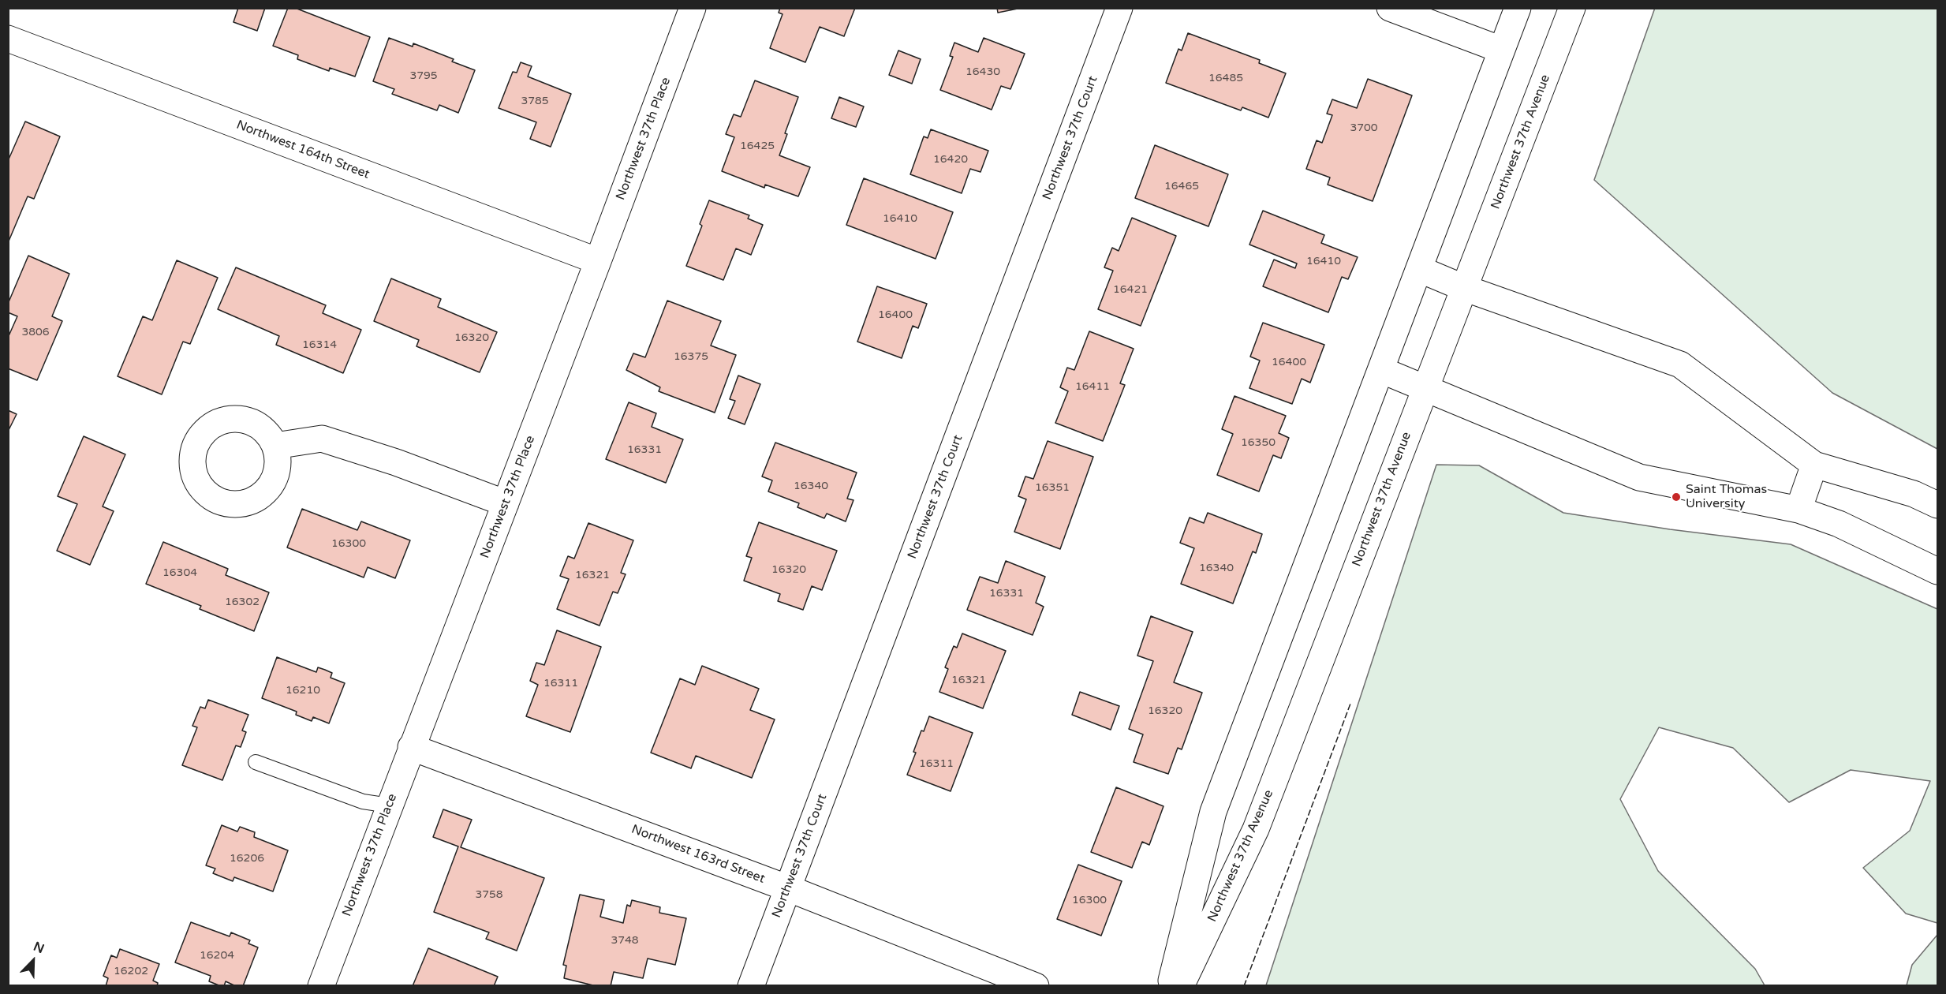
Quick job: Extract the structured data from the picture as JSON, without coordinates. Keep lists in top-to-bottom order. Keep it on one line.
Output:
{"streets":{"street":["Northwest 37th Court","Northwest 37th Place","Northwest 37th Avenue","Northwest 164th Street","Northwest 163rd Street"]},"crossings":[["Northwest 37th Court","Northwest 163rd Street"],["Northwest 37th Place","Northwest 164th Street"],["Northwest 37th Place","Northwest 163rd Street"]],"places":["Saint Thomas University"],"house_numbers":["16430","3795","16485","3785","3700","16425","16420","16465","16410","16410","16421","16400","3806","16320","16314","16375","16400","16411","16350","16331","16340","16351","16300","16340","16320","16304","16321","16331","16302","16321","16311","16210","16320","16311","16206","3758","16300","3748","16204","16202"],"north":"top right"}
